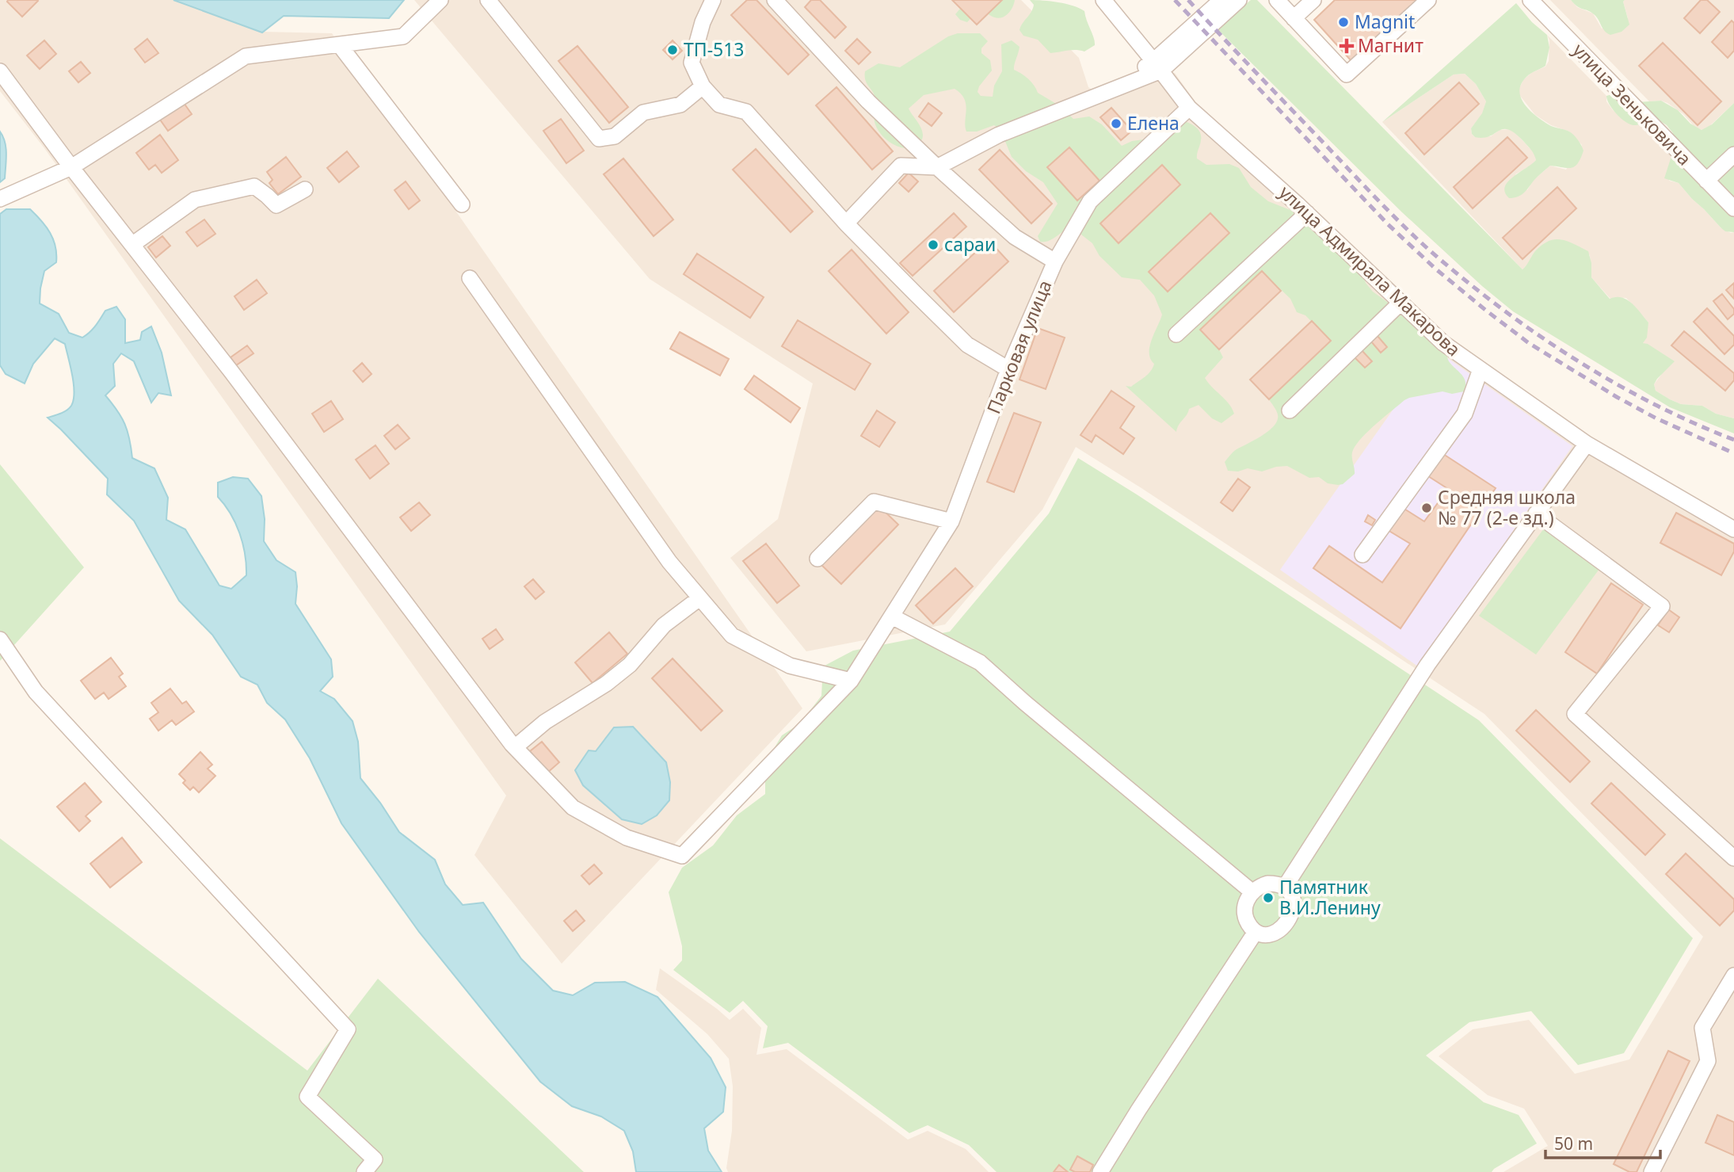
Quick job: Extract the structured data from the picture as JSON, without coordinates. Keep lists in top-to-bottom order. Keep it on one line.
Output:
{"streets":{"street":["улица Зеньковича","улица Адмирала Макарова","Парковая улица"]},"crossings":[["улица Адмирала Макарова","Парковая улица"]],"places":{"other":["Magnit","ТП-513","Елена","сараи","Средняя школа № 77 (2-е зд.)","Памятник В.И.Ленину"],"health":["Магнит"]},"scale_bar":"50 m"}
